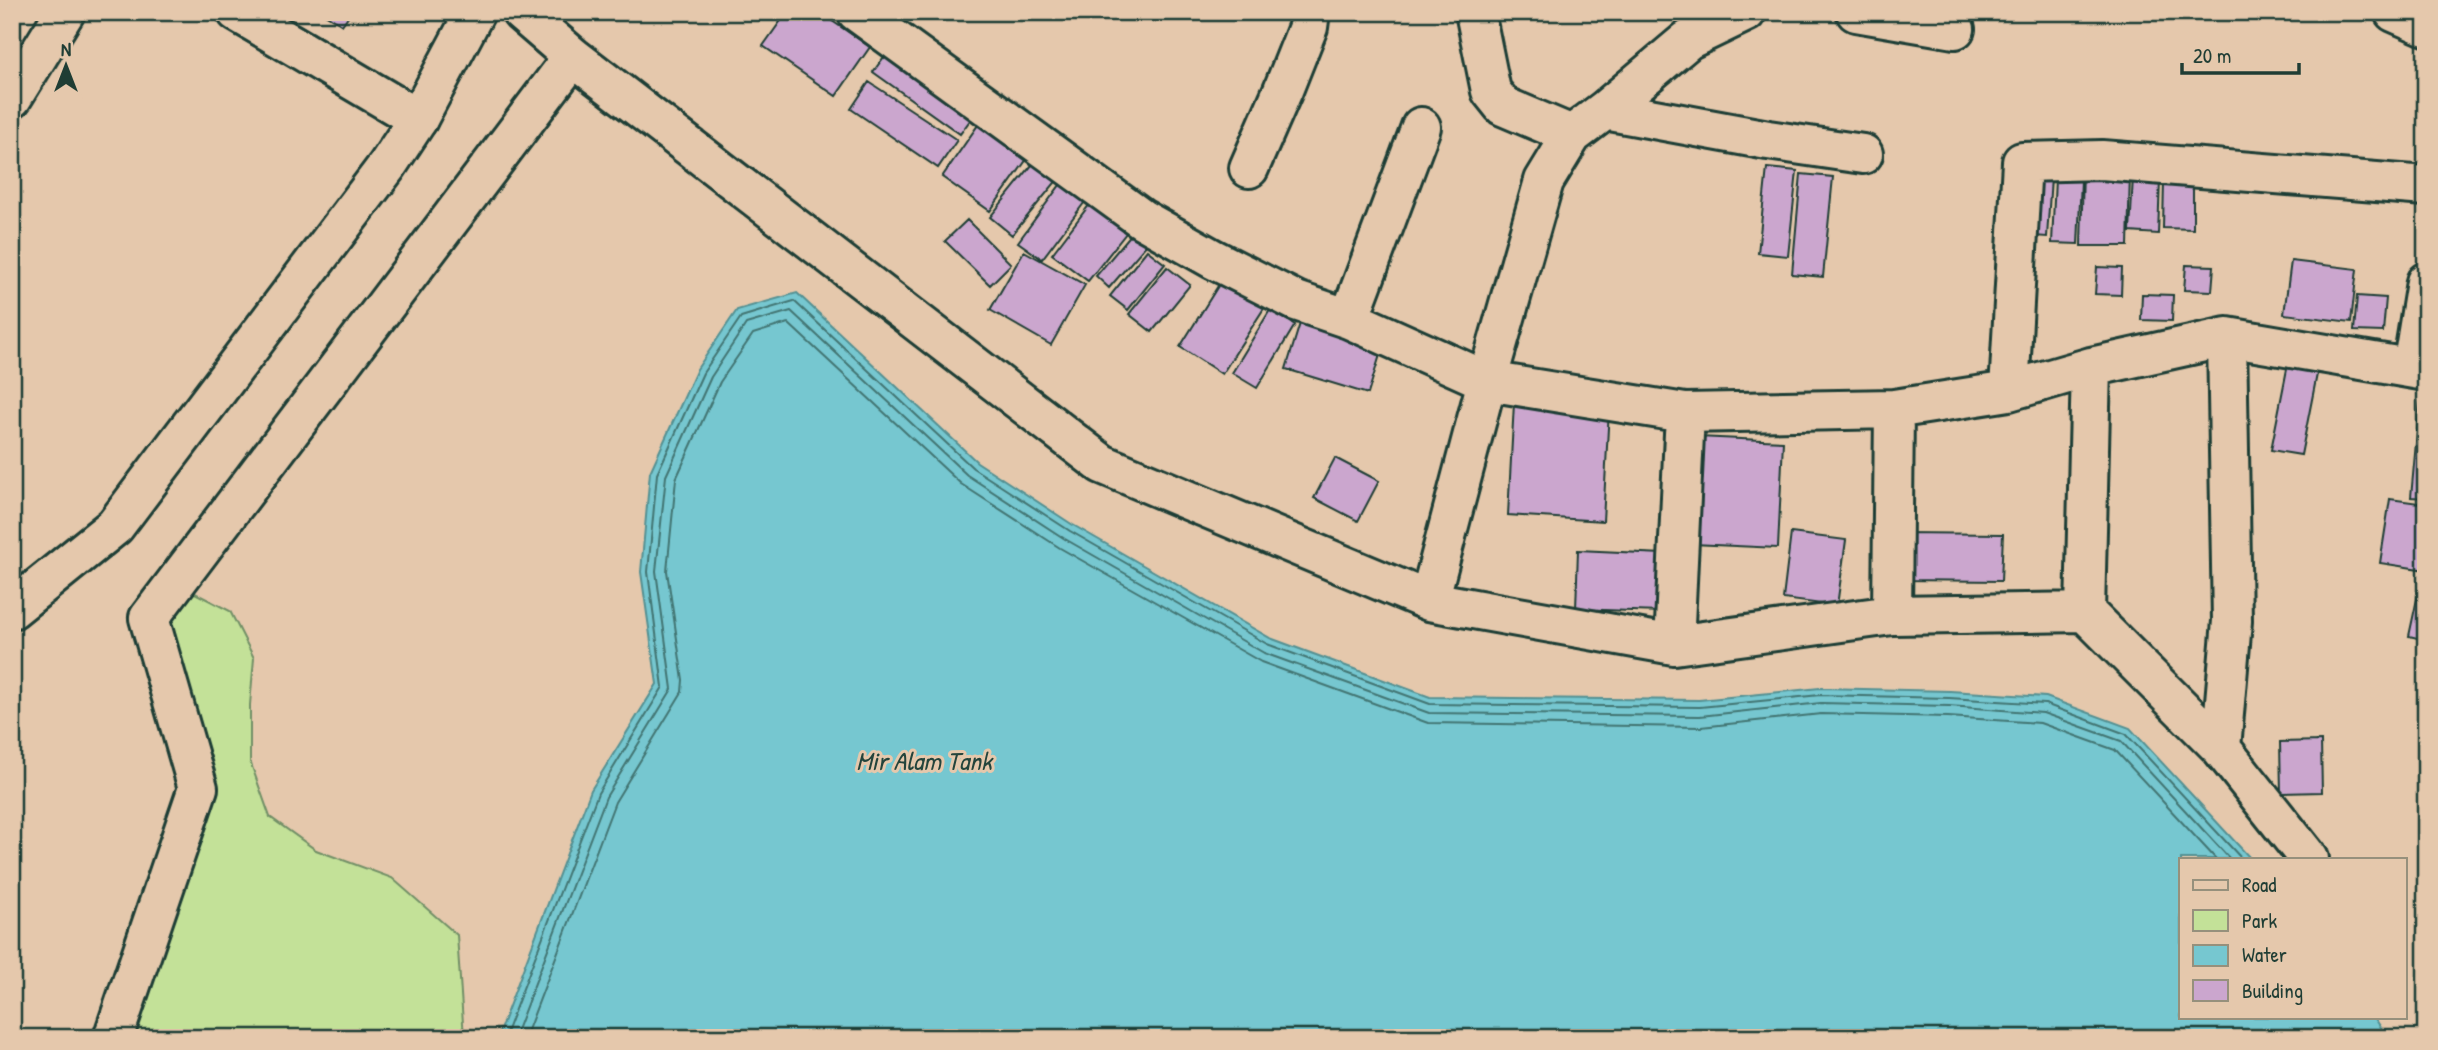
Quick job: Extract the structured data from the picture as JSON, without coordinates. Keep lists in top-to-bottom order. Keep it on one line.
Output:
{"water":["Mir Alam Tank"],"legend":["Road","Park","Water","Building"],"scale_bar":"20 m","north":"top"}
